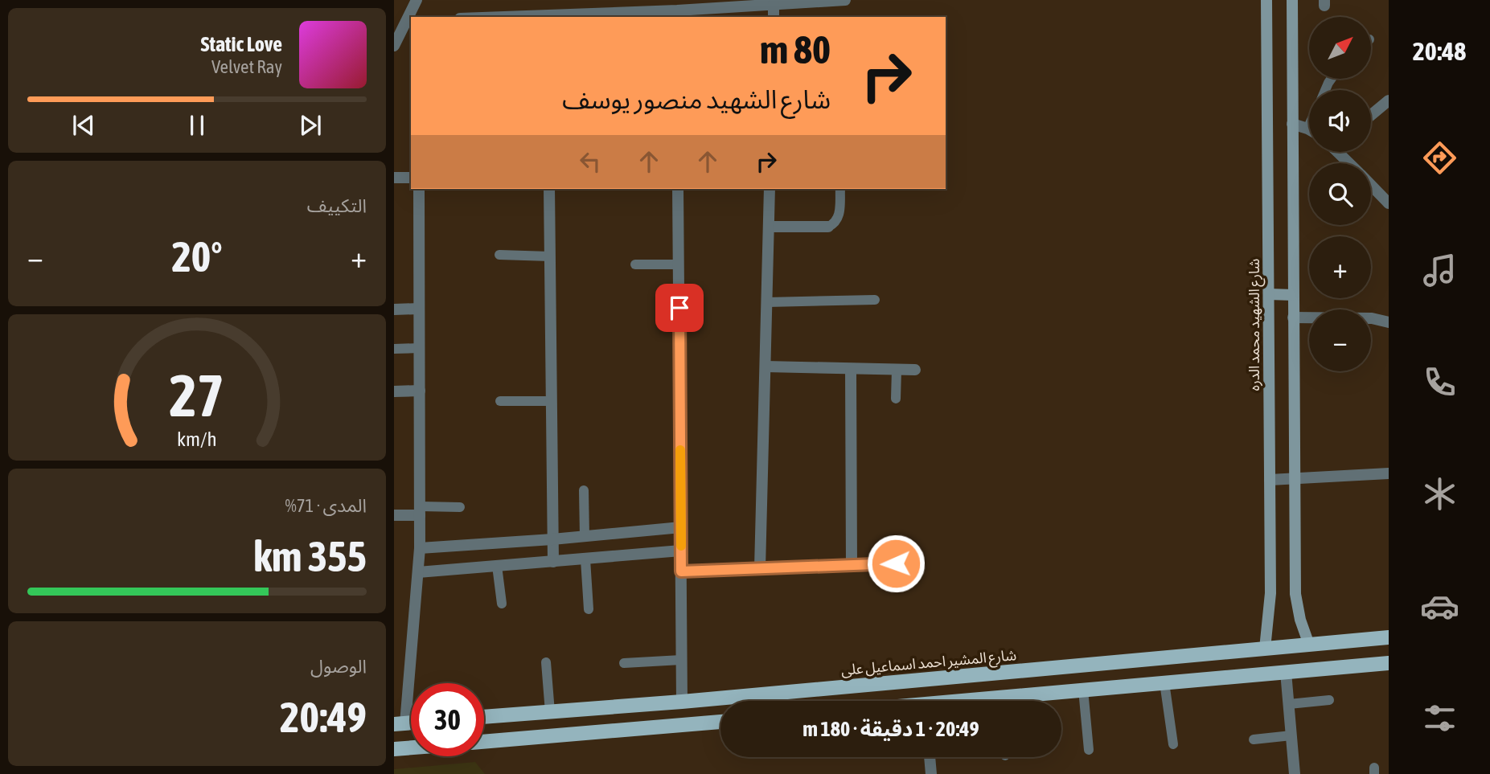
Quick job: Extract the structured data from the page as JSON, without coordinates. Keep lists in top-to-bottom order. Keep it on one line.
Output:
{"streets":{"main road":["شارع الشهيد محمد الدره","شارع المشير احمد اسماعيل على"]},"crossings":[["شارع الشهيد محمد الدره","شارع المشير احمد اسماعيل على"]],"north":"top right","page":{"tabs":"20:48","map_buttons":["+","−"],"turn":["80 m","شارع الشهيد منصور يوسف"],"song":["Static Love","Velvet Ray"],"tile":["التكييف",["المدى · 71%","355 km"],["الوصول","20:49"]],"heat":["−","20°","+"],"limit":"30","trip":"20:49 · 1 دقيقة · 180 m","gauge":["27","km/h"]}}
